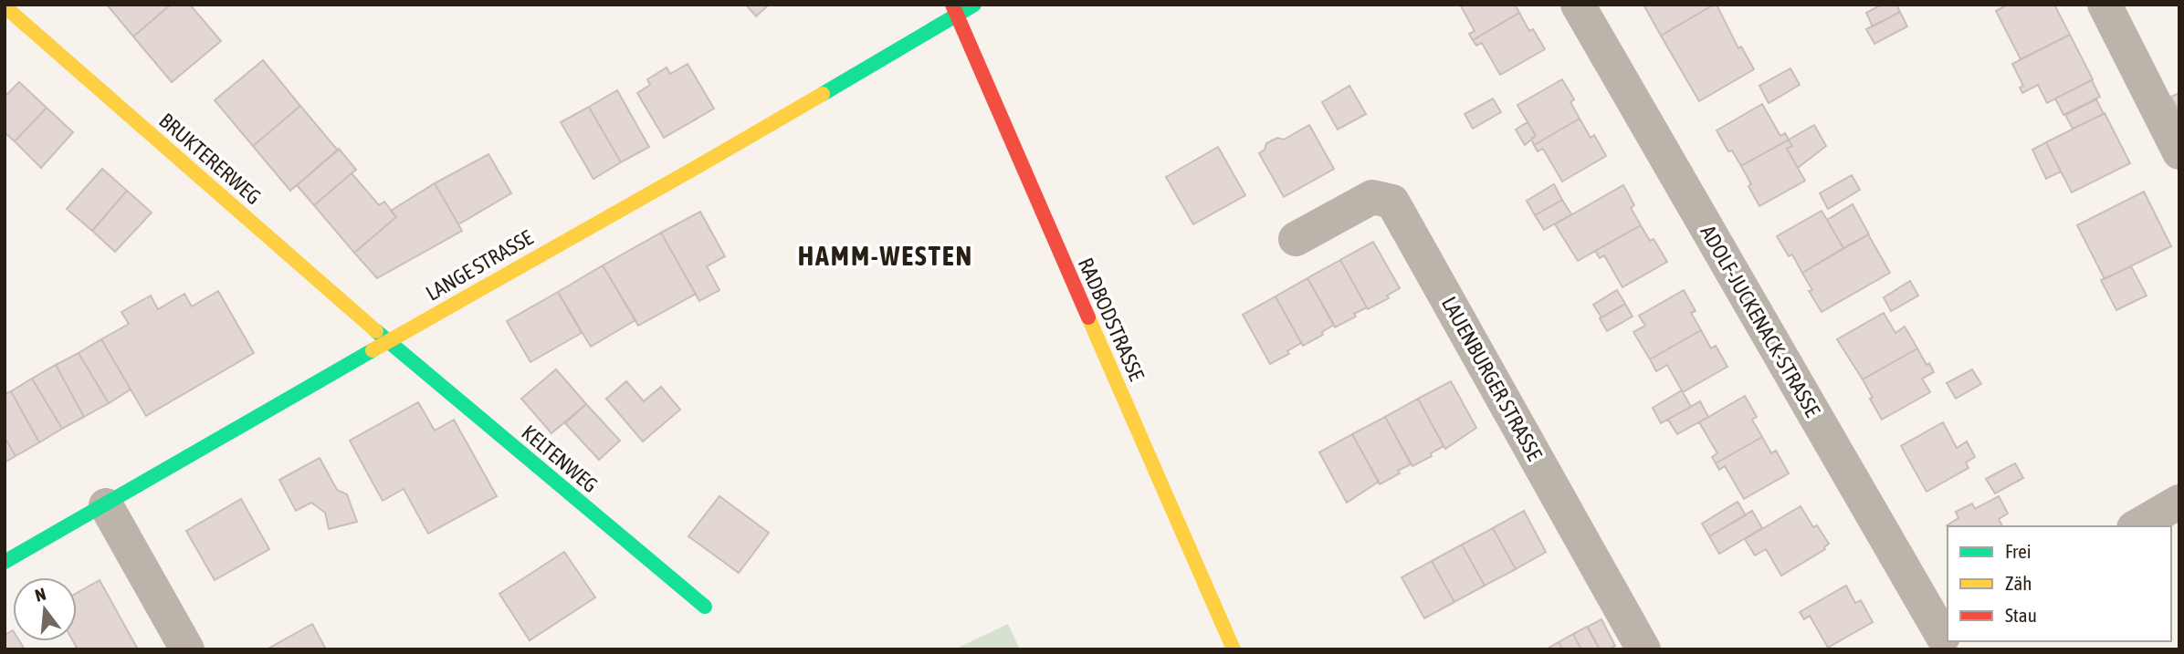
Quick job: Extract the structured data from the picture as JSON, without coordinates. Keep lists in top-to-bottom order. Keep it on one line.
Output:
{"streets":{"street":["BRUKTERERWEG","LANGE STRASSE","RADBODSTRASSE","ADOLF-JUCKENACK-STRASSE","LAUENBURGER STRASSE","KELTENWEG"]},"crossings":[["BRUKTERERWEG","LANGE STRASSE"],["BRUKTERERWEG","KELTENWEG"],["LANGE STRASSE","RADBODSTRASSE"],["LANGE STRASSE","KELTENWEG"]],"districts":["HAMM-WESTEN"],"legend":["Frei","Zäh","Stau"],"north":"top"}
